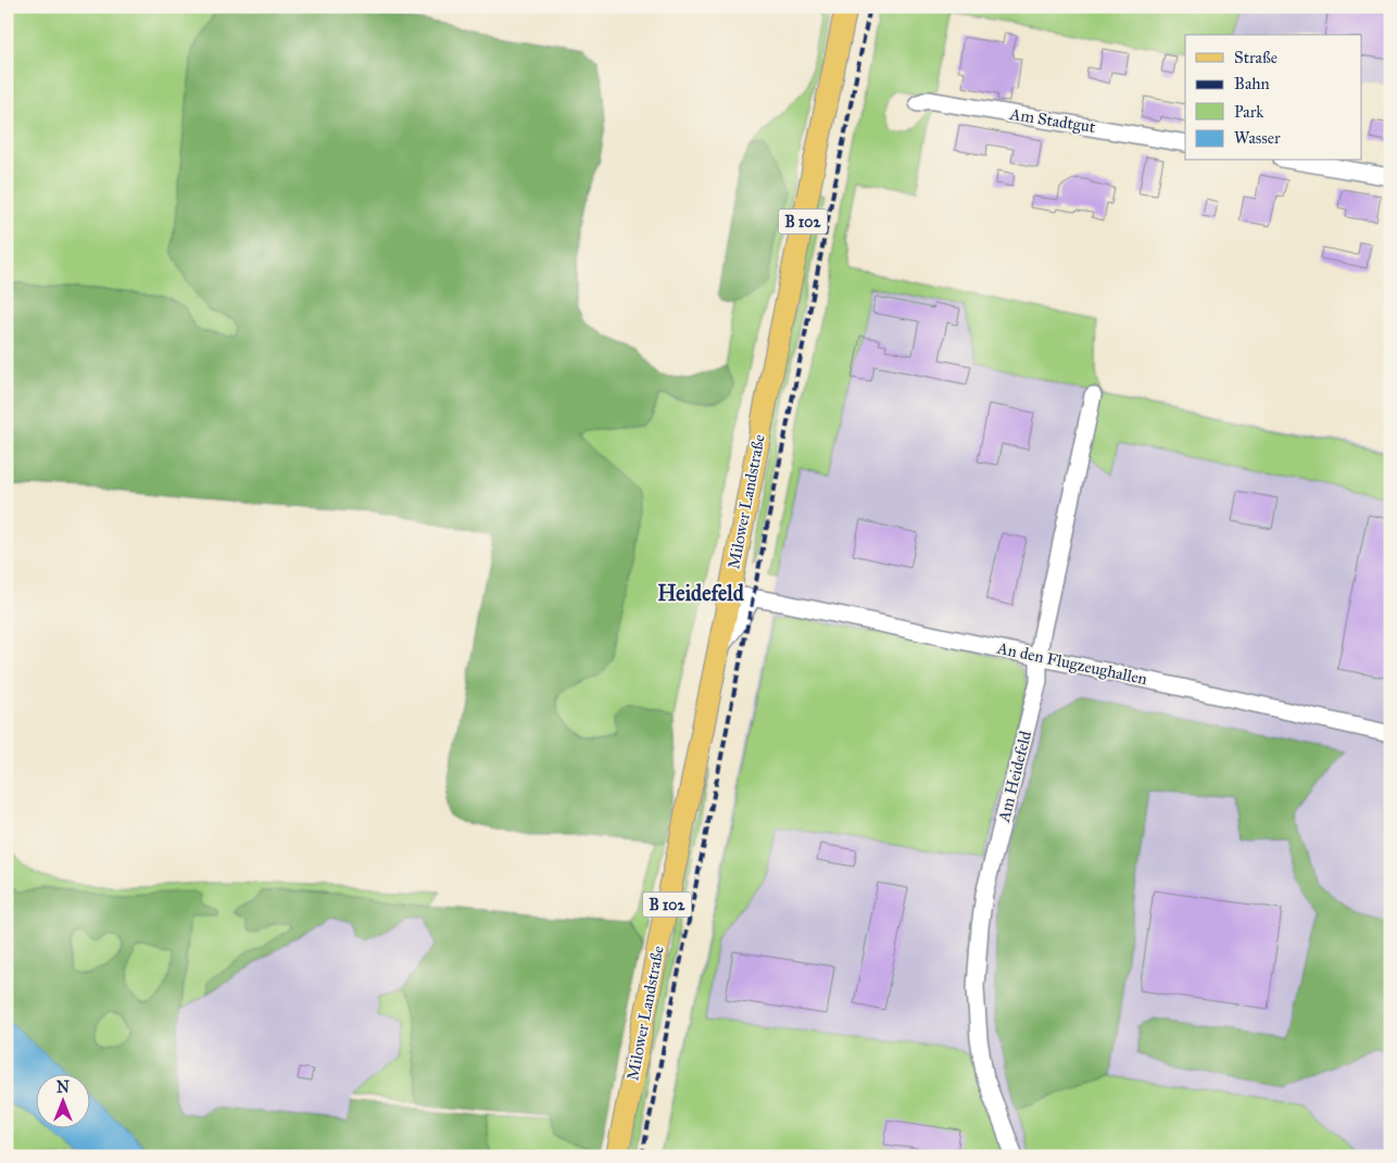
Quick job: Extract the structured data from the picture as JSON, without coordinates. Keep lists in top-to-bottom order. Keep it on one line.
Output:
{"streets":{"main road":["B 102","Milower Landstraße"],"street":["Am Stadtgut","An den Flugzeughallen","Am Heidefeld"]},"crossings":[["Milower Landstraße","An den Flugzeughallen"],["An den Flugzeughallen","Am Heidefeld"]],"districts":["Heidefeld"],"legend":["Straße","Bahn","Park","Wasser"],"north":"top"}
